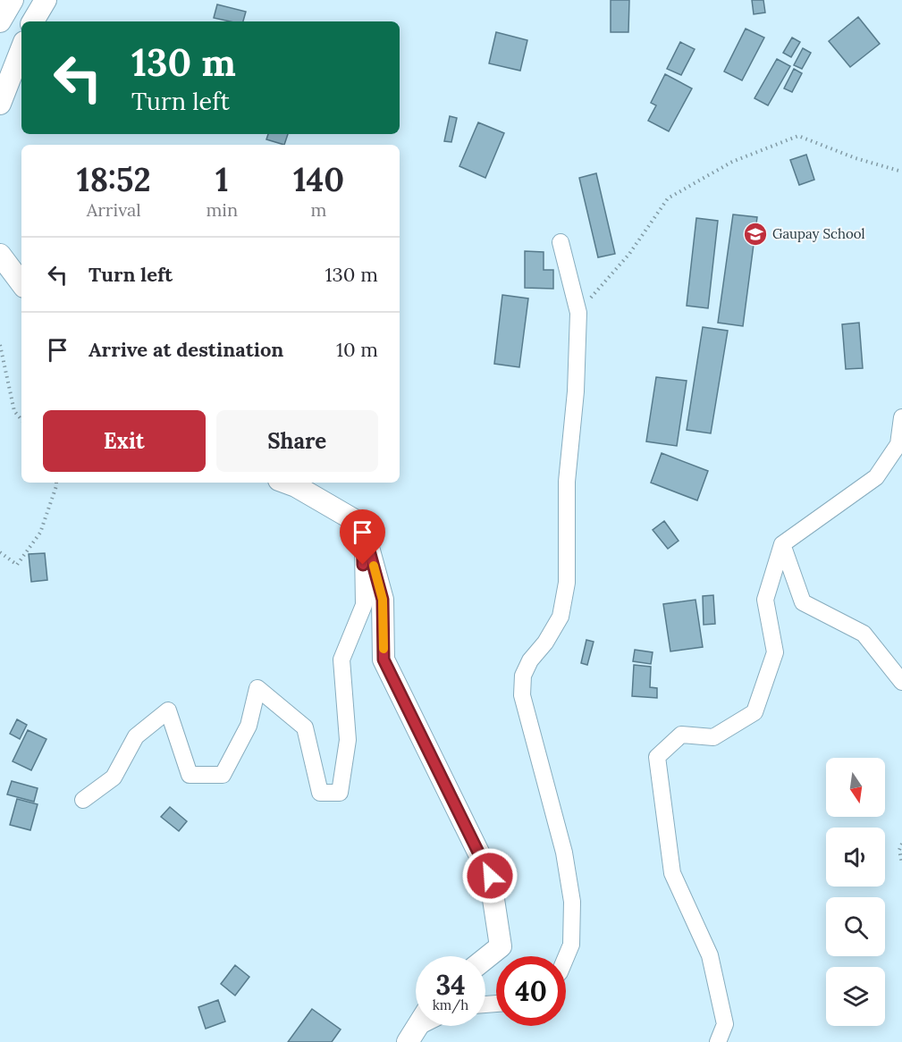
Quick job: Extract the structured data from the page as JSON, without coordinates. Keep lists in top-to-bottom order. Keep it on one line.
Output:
{"places":{"school or university":["Gaupay School"]},"north":"bottom","page":{"turn":["130 m","Turn left"],"eta":["18:52","Arrival","1","min","140","m"],"list":[{"name":"Turn left","value":"130 m"},{"name":"Arrive at destination","value":"10 m"}],"buttons":["Exit","Share"],"speed":"34 km/h","limit":"40"}}
